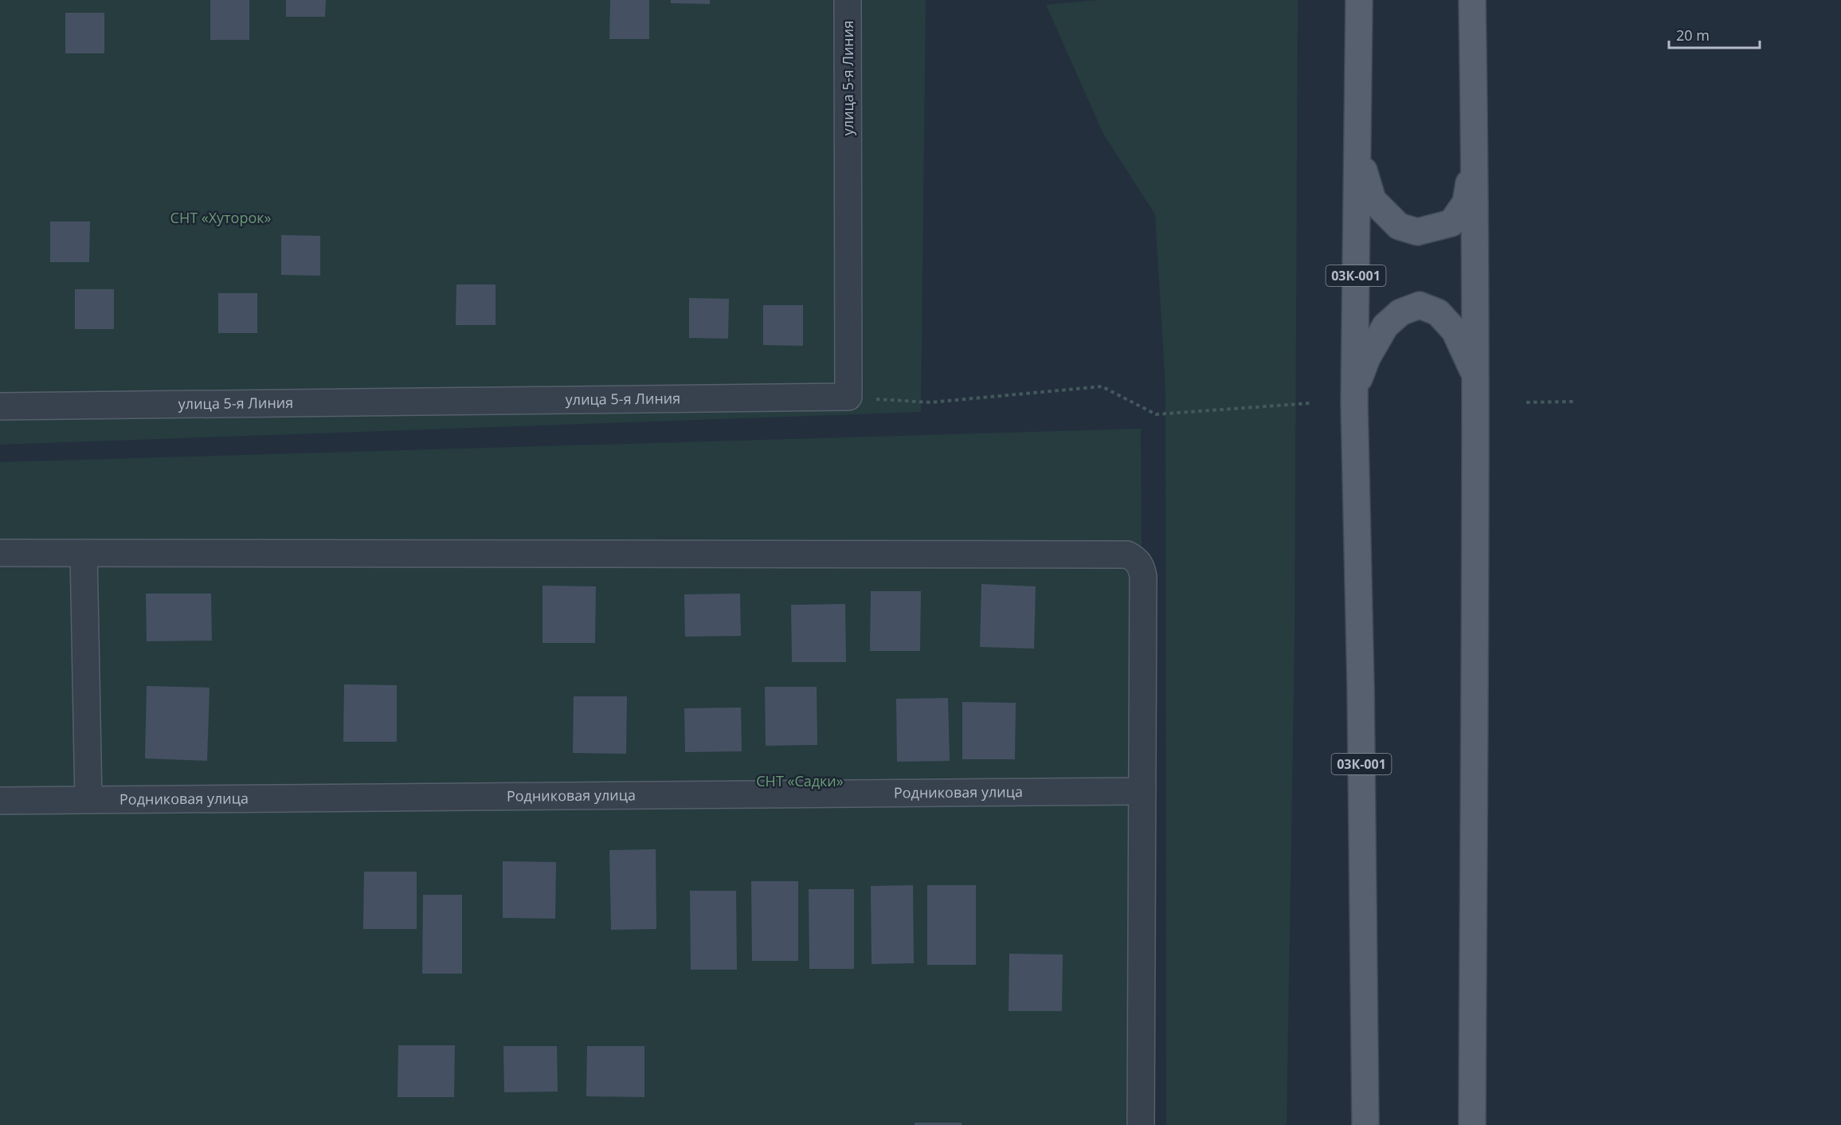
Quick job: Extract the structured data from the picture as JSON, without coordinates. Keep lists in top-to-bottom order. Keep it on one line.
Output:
{"streets":{"main road":["03К-001"],"street":["улица 5-я Линия","Родниковая улица"]},"parks":["СНТ «Хуторок»","СНТ «Садки»"],"scale_bar":"20 m"}
